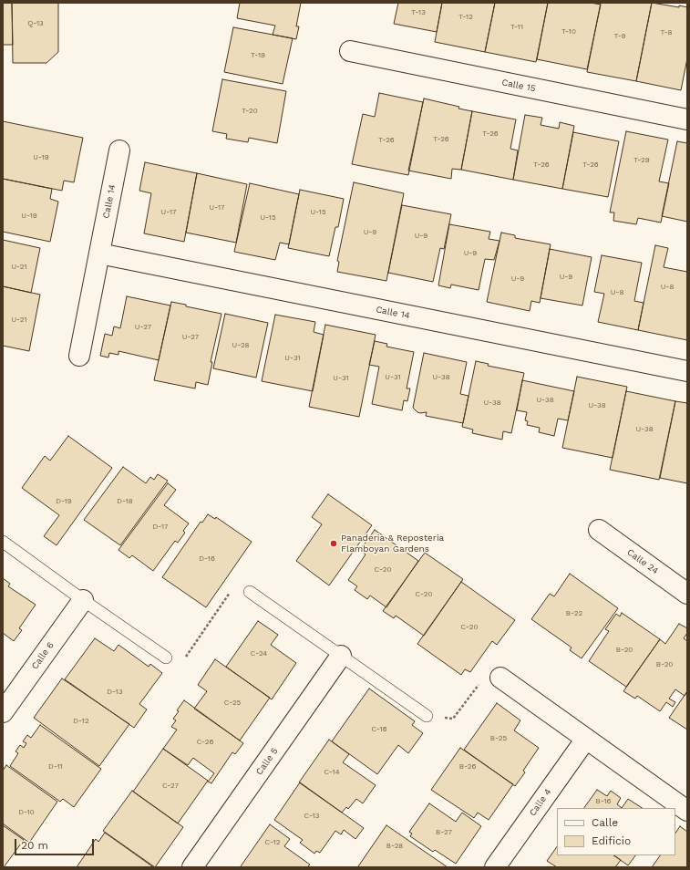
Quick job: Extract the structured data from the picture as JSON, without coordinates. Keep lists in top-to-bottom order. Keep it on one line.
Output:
{"streets":{"street":["Calle 15","Calle 14","Calle 24","Calle 6","Calle 5","Calle 4"]},"places":["Panaderia & Reposteria Flamboyan Gardens"],"house_numbers":["T-13","T-12","Q-13","T-11","T-10","T-8","T-9","T-19","T-20","T-26","T-26","T-26","U-19","T-29","T-26","T-26","U-17","U-17","U-15","U-19","U-15","U-9","U-9","U-9","U-21","U-9","U-9","U-8","U-8","U-21","U-27","U-27","U-28","U-31","U-31","U-38","U-31","U-38","U-38","U-38","U-38","D-19","D-18","D-17","D-16","C-20","C-20","B-22","C-20","B-20","C-24","B-20","D-13","C-25","D-12","C-16","B-25","C-26","D-11","B-26","C-14","C-27","B-16","D-10","C-13","B-27","C-12","B-28"],"legend":["Calle","Edificio"],"scale_bar":"20 m"}
